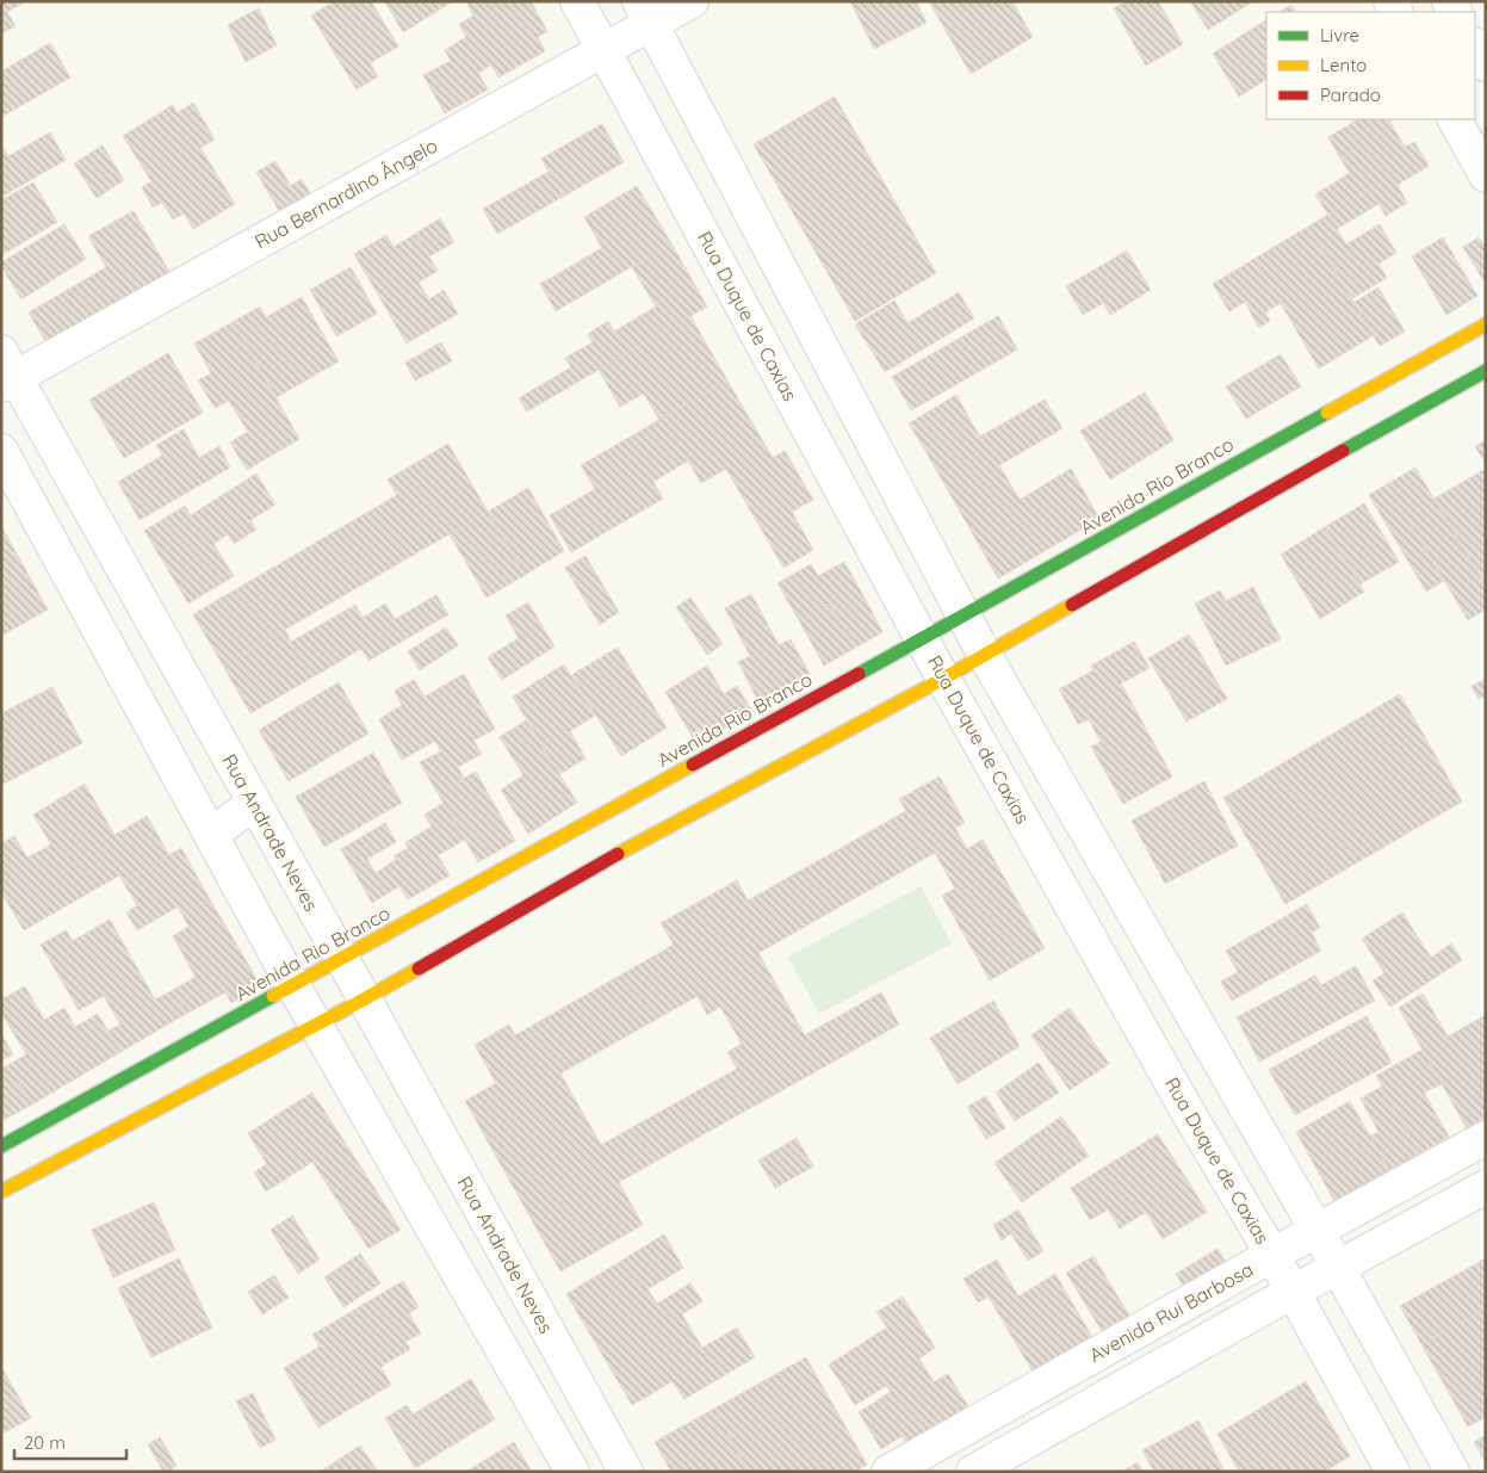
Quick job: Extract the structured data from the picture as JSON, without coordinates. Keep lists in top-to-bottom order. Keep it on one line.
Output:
{"streets":{"street":["Rua Bernardino Ângelo","Rua Duque de Caxias","Avenida Rio Branco","Rua Andrade Neves","Avenida Rui Barbosa"]},"crossings":[["Rua Bernardino Ângelo","Rua Duque de Caxias"],["Rua Bernardino Ângelo","Rua Andrade Neves"],["Rua Duque de Caxias","Avenida Rio Branco"],["Rua Duque de Caxias","Avenida Rui Barbosa"],["Avenida Rio Branco","Rua Andrade Neves"]],"legend":["Livre","Lento","Parado"],"scale_bar":"20 m"}
